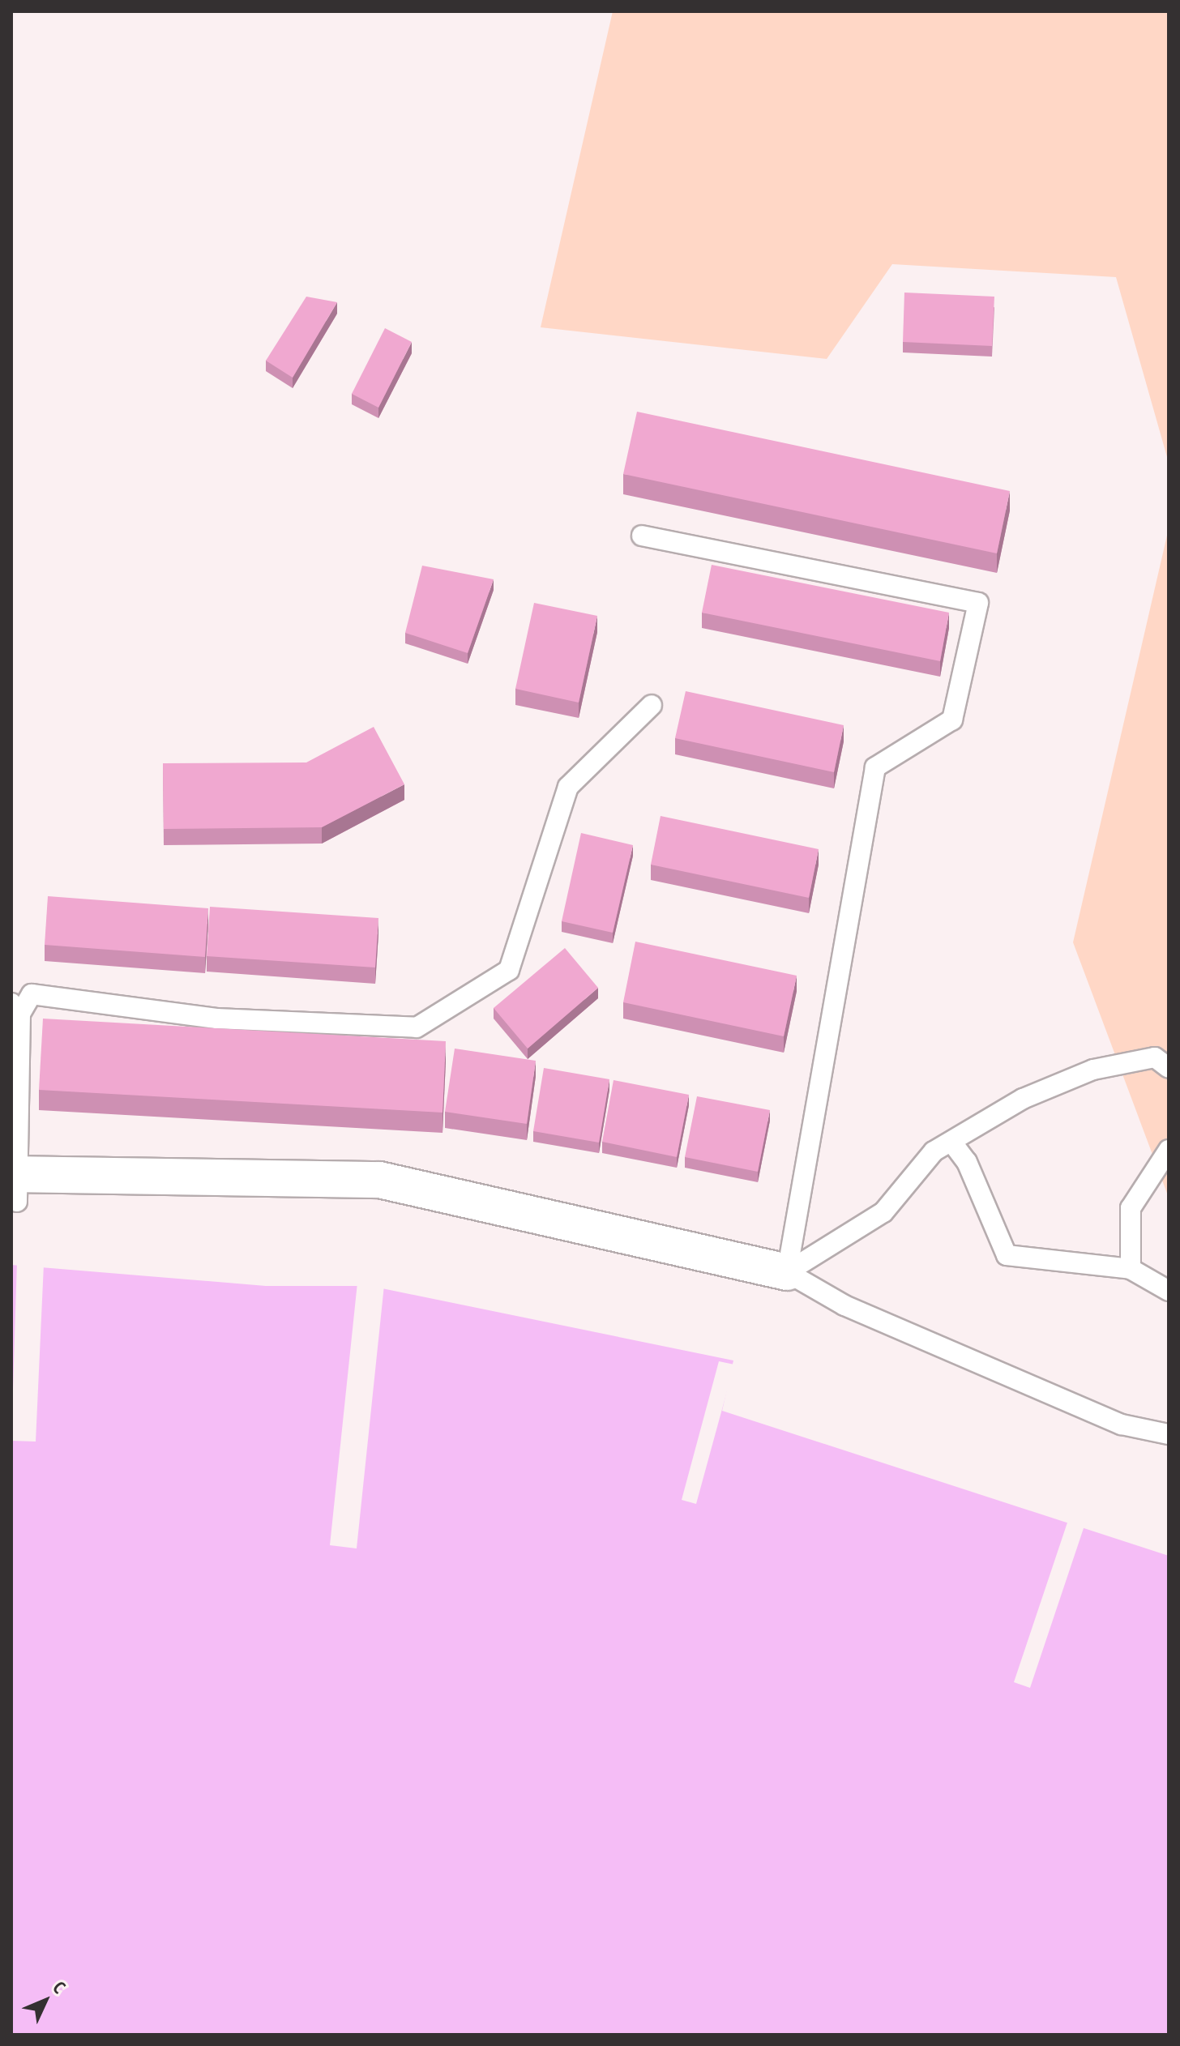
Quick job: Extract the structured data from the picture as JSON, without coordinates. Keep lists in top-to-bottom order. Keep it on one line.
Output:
{"north":"top right"}
